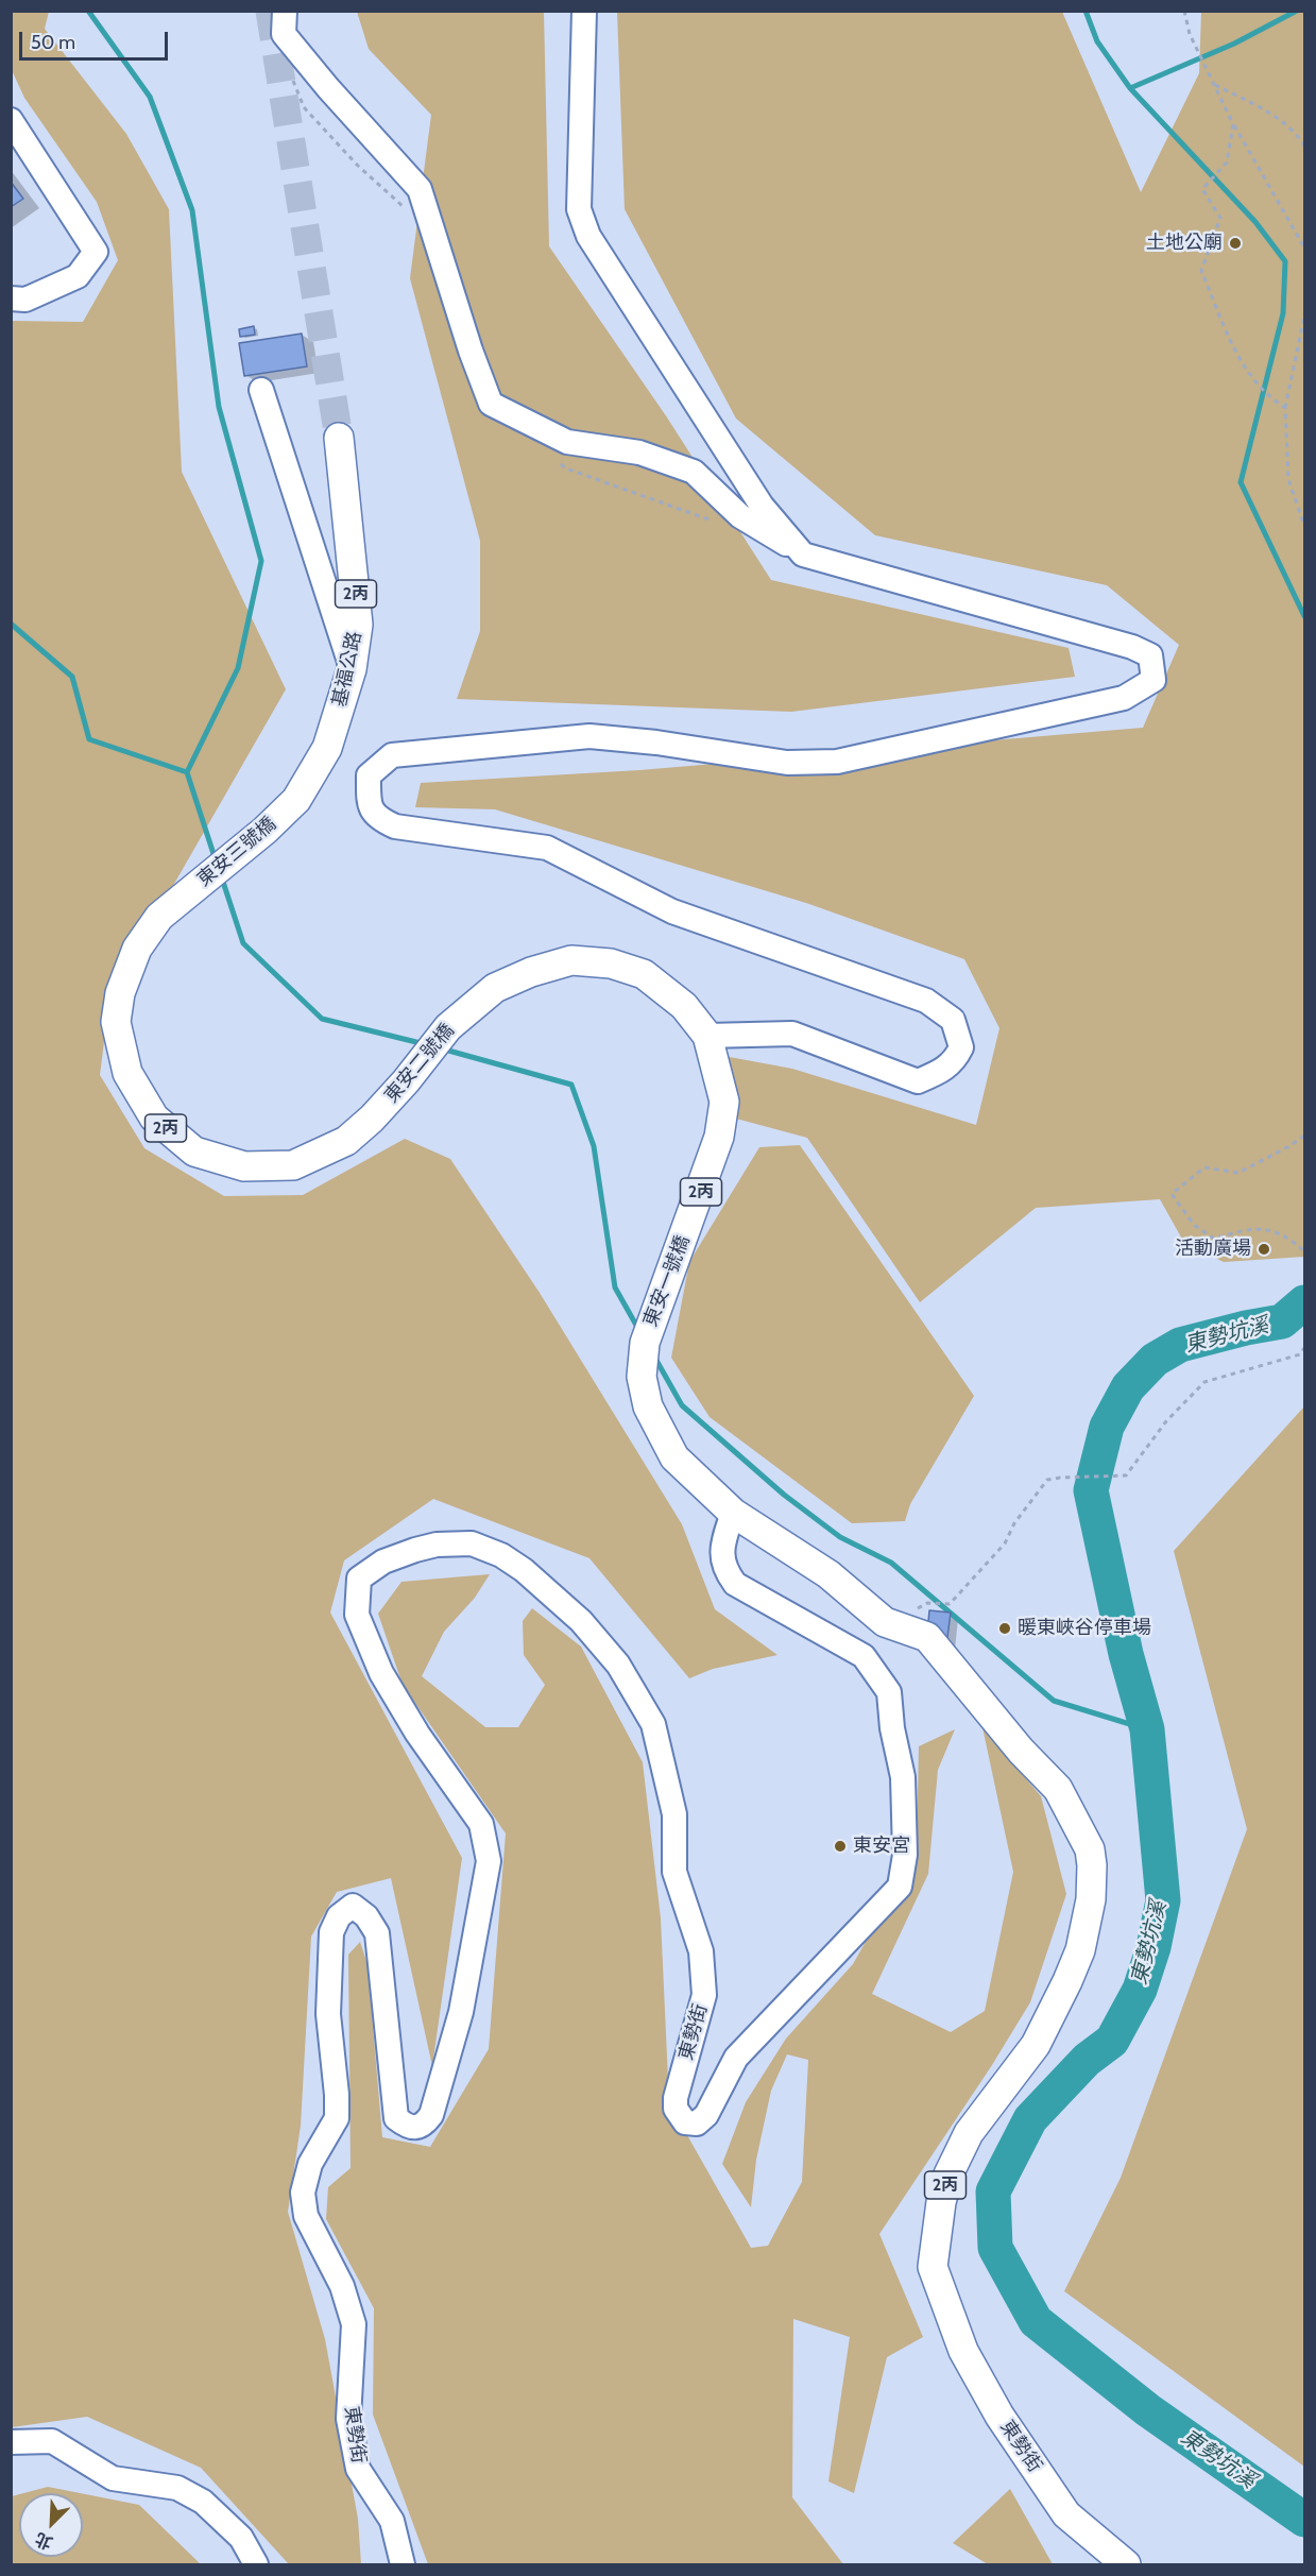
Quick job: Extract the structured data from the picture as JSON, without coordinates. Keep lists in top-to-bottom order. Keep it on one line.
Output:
{"streets":{"main road":["2丙","基福公路","東安三號橋","東安二號橋","東安一號橋","東勢街"]},"crossings":[["基福公路","東安三號橋"],["東安三號橋","東安二號橋"],["東安二號橋","東安一號橋"],["東安一號橋","東勢街"]],"water":["東勢坑溪"],"places":["土地公廟","活動廣場","暖東峽谷停車場","東安宮"],"scale_bar":"50 m","north":"bottom left"}
